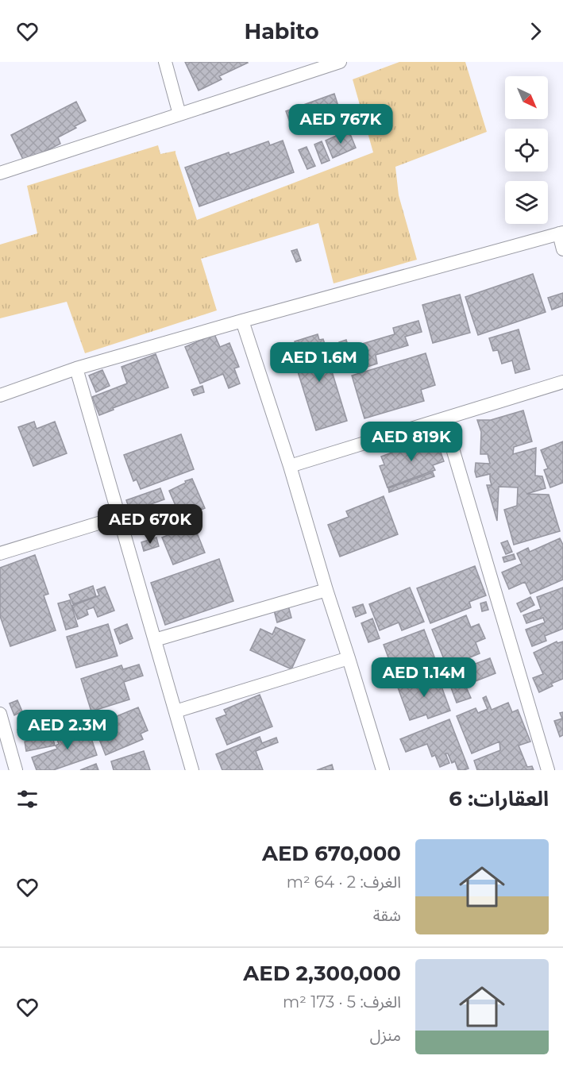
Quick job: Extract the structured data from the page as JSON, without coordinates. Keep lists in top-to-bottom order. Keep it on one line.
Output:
{"north":"bottom right","page":{"header":"Habito","price":["AED 767K","AED 1.6M","AED 819K","AED 670K","AED 1.14M","AED 2.3M"],"heading":"العقارات: 6","list":[{"name":"AED 670,000","note":"الغرف: 2 · 64 m² · شقة"},{"name":"AED 2,300,000","note":"الغرف: 5 · 173 m² · منزل"}]}}
